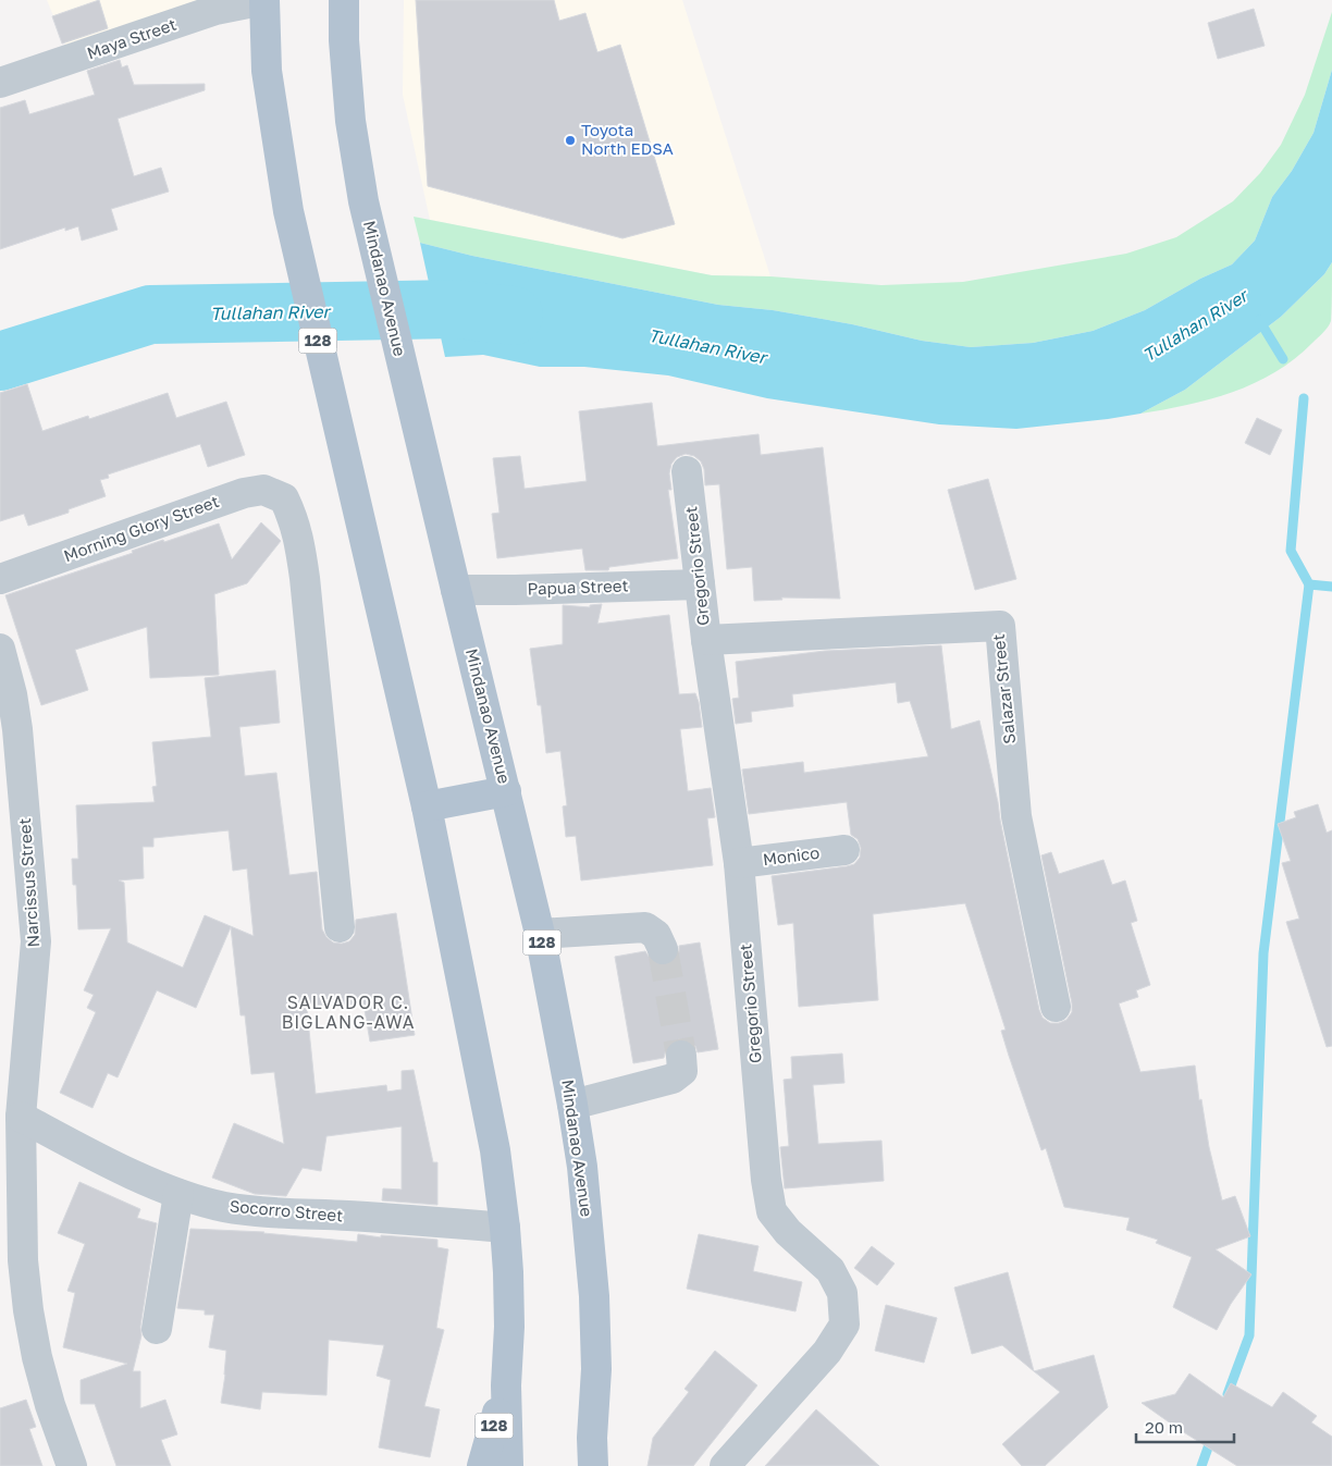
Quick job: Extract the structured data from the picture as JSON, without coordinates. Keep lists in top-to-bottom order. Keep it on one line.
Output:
{"streets":{"main road":["Mindanao Avenue","128"],"street":["Maya Street","Morning Glory Street","Gregorio Street","Papua Street","Salazar Street","Monico","Narcissus Street","Socorro Street"]},"crossings":[["Maya Street","128"],["Mindanao Avenue","Papua Street"],["128","Socorro Street"],["Gregorio Street","Papua Street"],["Gregorio Street","Salazar Street"],["Gregorio Street","Monico"],["Narcissus Street","Socorro Street"]],"districts":["SALVADOR C. BIGLANG-AWA"],"water":["Tullahan River"],"places":["Toyota North EDSA"],"scale_bar":"20 m"}
